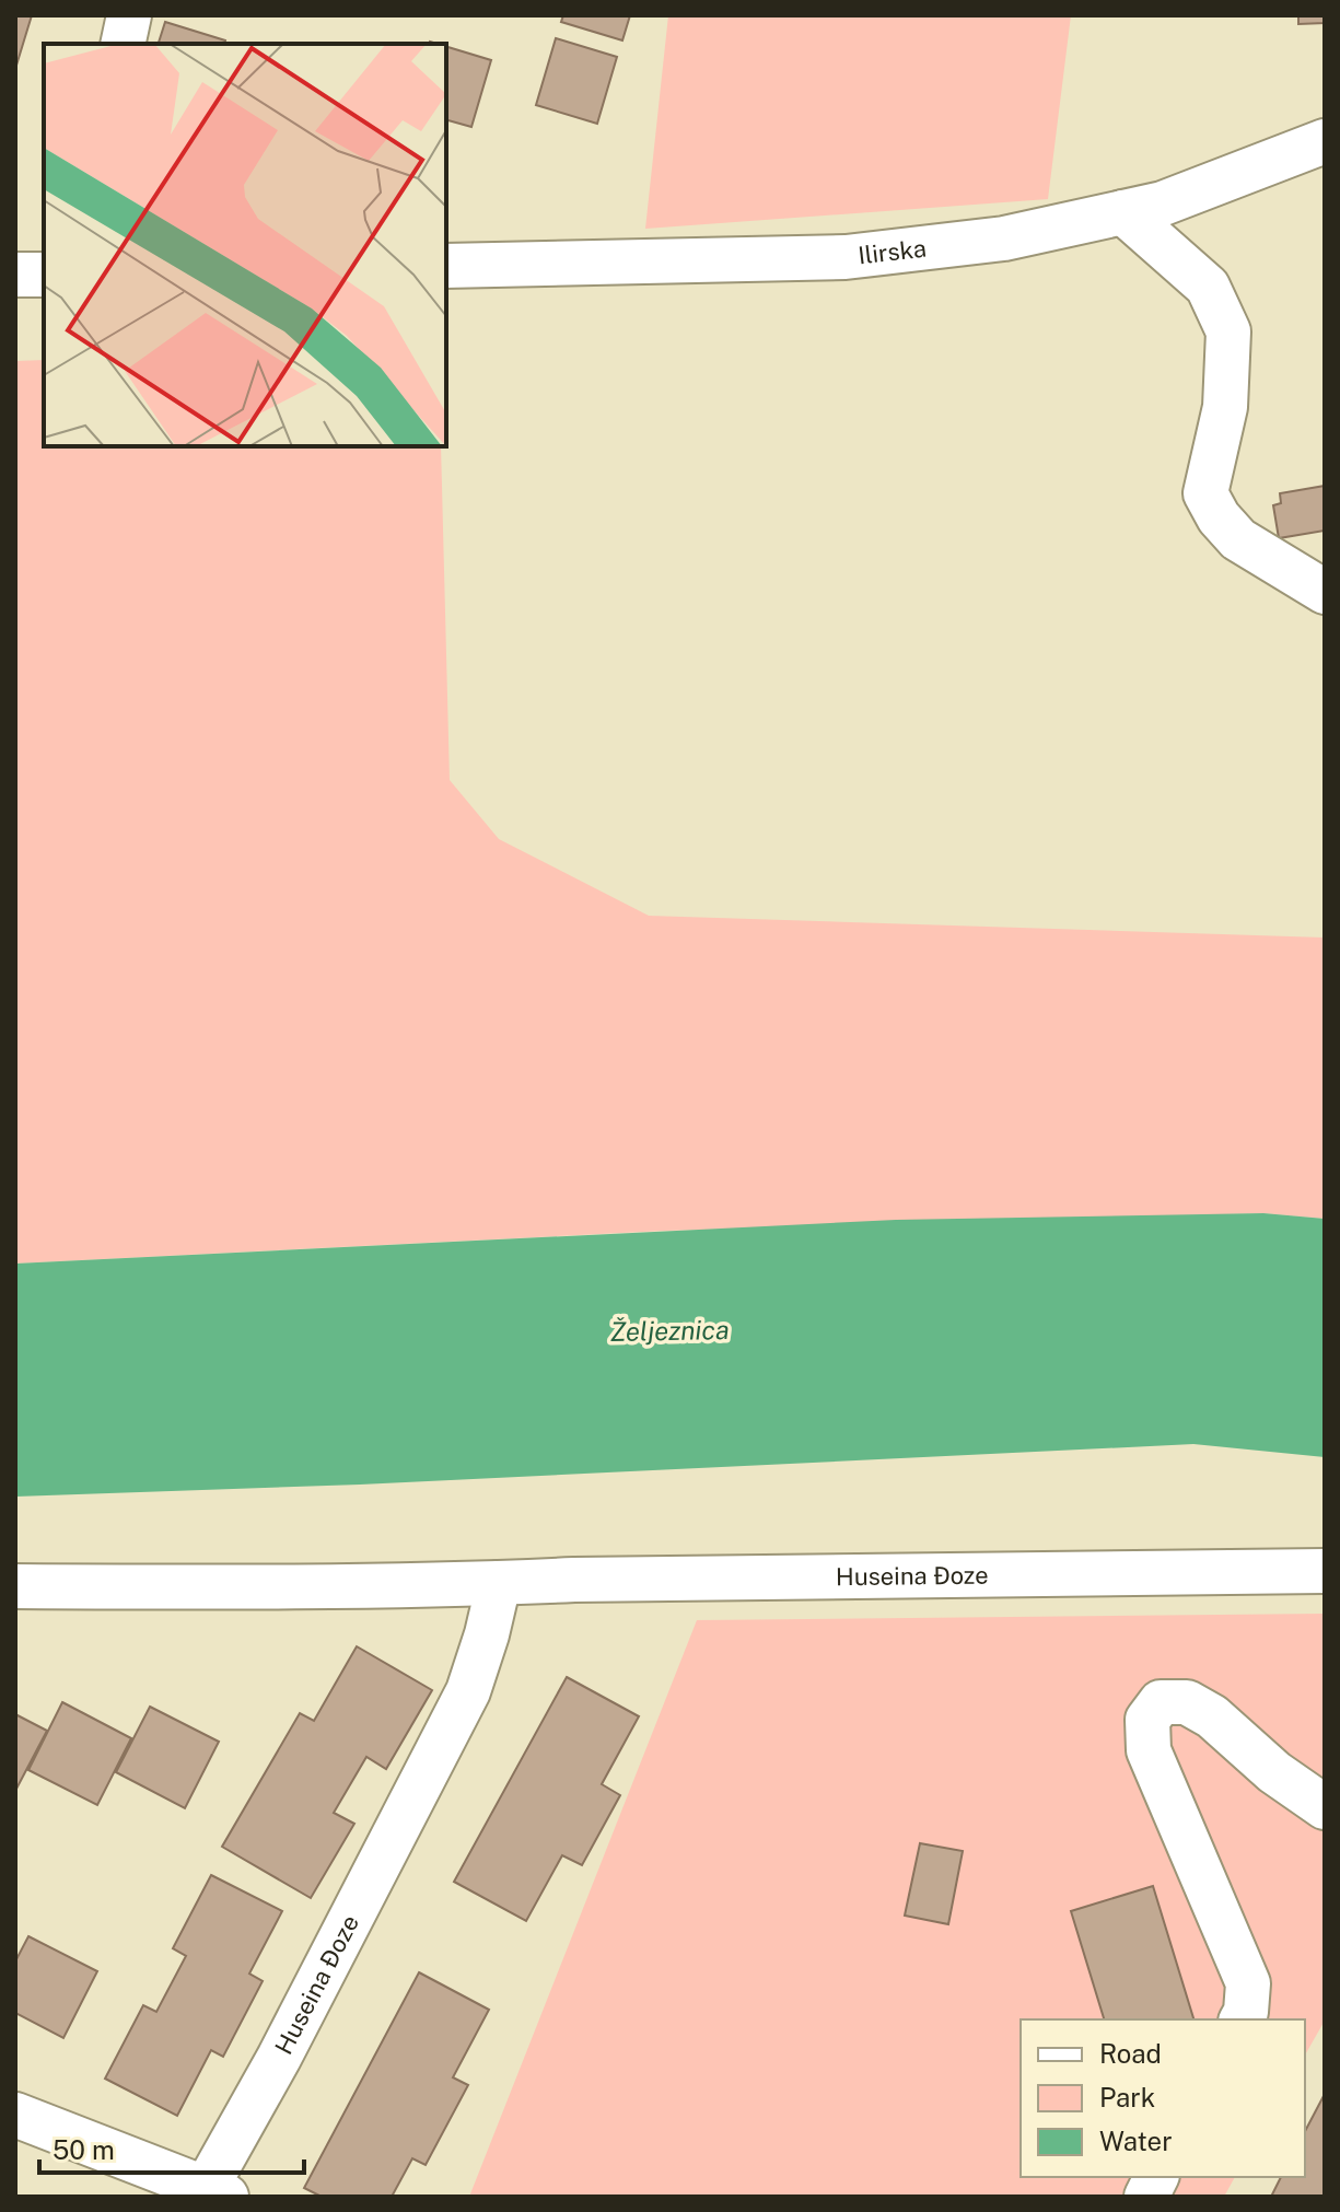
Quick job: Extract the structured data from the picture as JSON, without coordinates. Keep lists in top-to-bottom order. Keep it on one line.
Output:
{"streets":{"street":["Ilirska","Huseina Đoze"]},"water":["Željeznica"],"legend":["Road","Park","Water"],"scale_bar":"50 m"}
